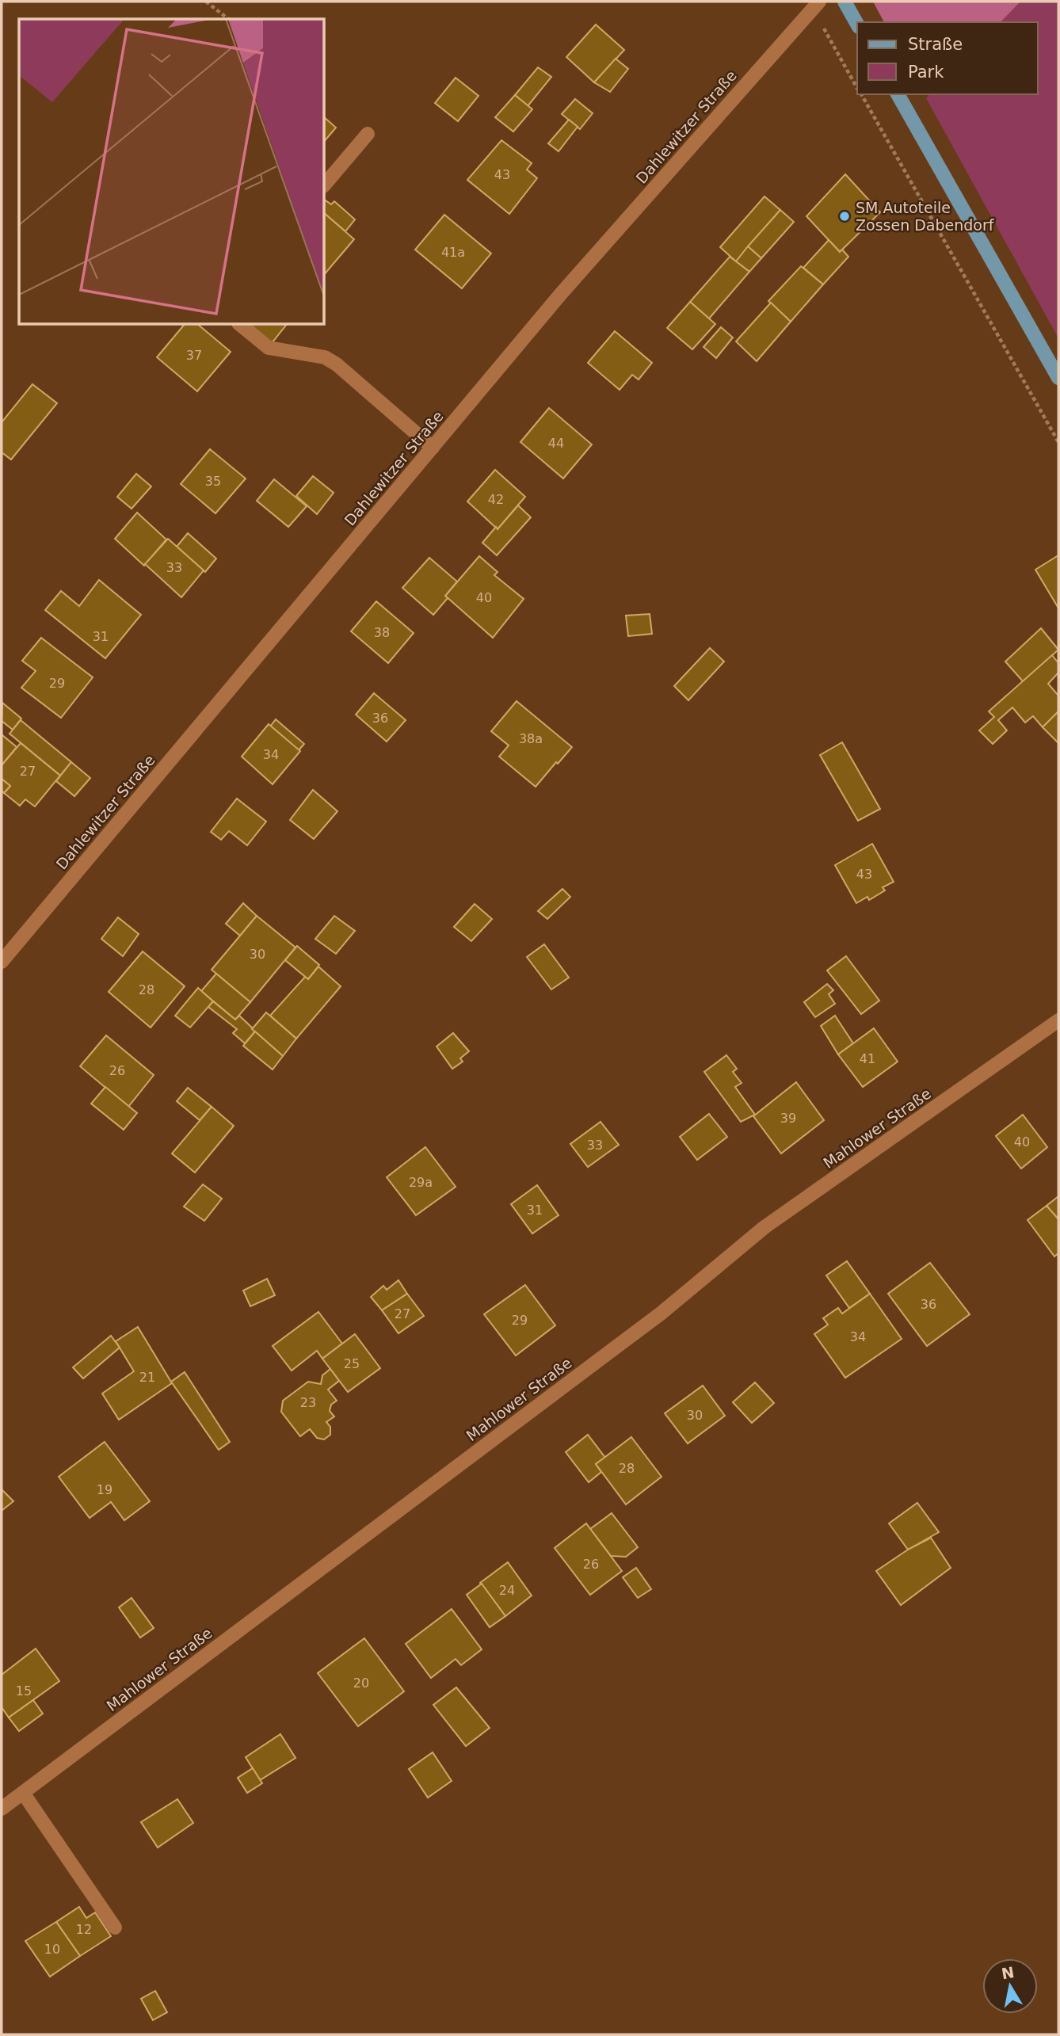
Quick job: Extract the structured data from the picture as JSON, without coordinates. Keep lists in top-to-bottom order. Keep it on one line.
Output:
{"streets":{"street":["Dahlewitzer Straße","Mahlower Straße"]},"places":["SM Autoteile Zossen Dabendorf"],"house_numbers":["43","41a","37","44","35","42","33","40","38","31","29","36","38a","34","27","43","30","28","41","26","39","40","33","29a","31","36","27","29","34","25","21","23","30","28","19","26","24","20","15","12","10"],"legend":["Straße","Park"],"north":"top"}
